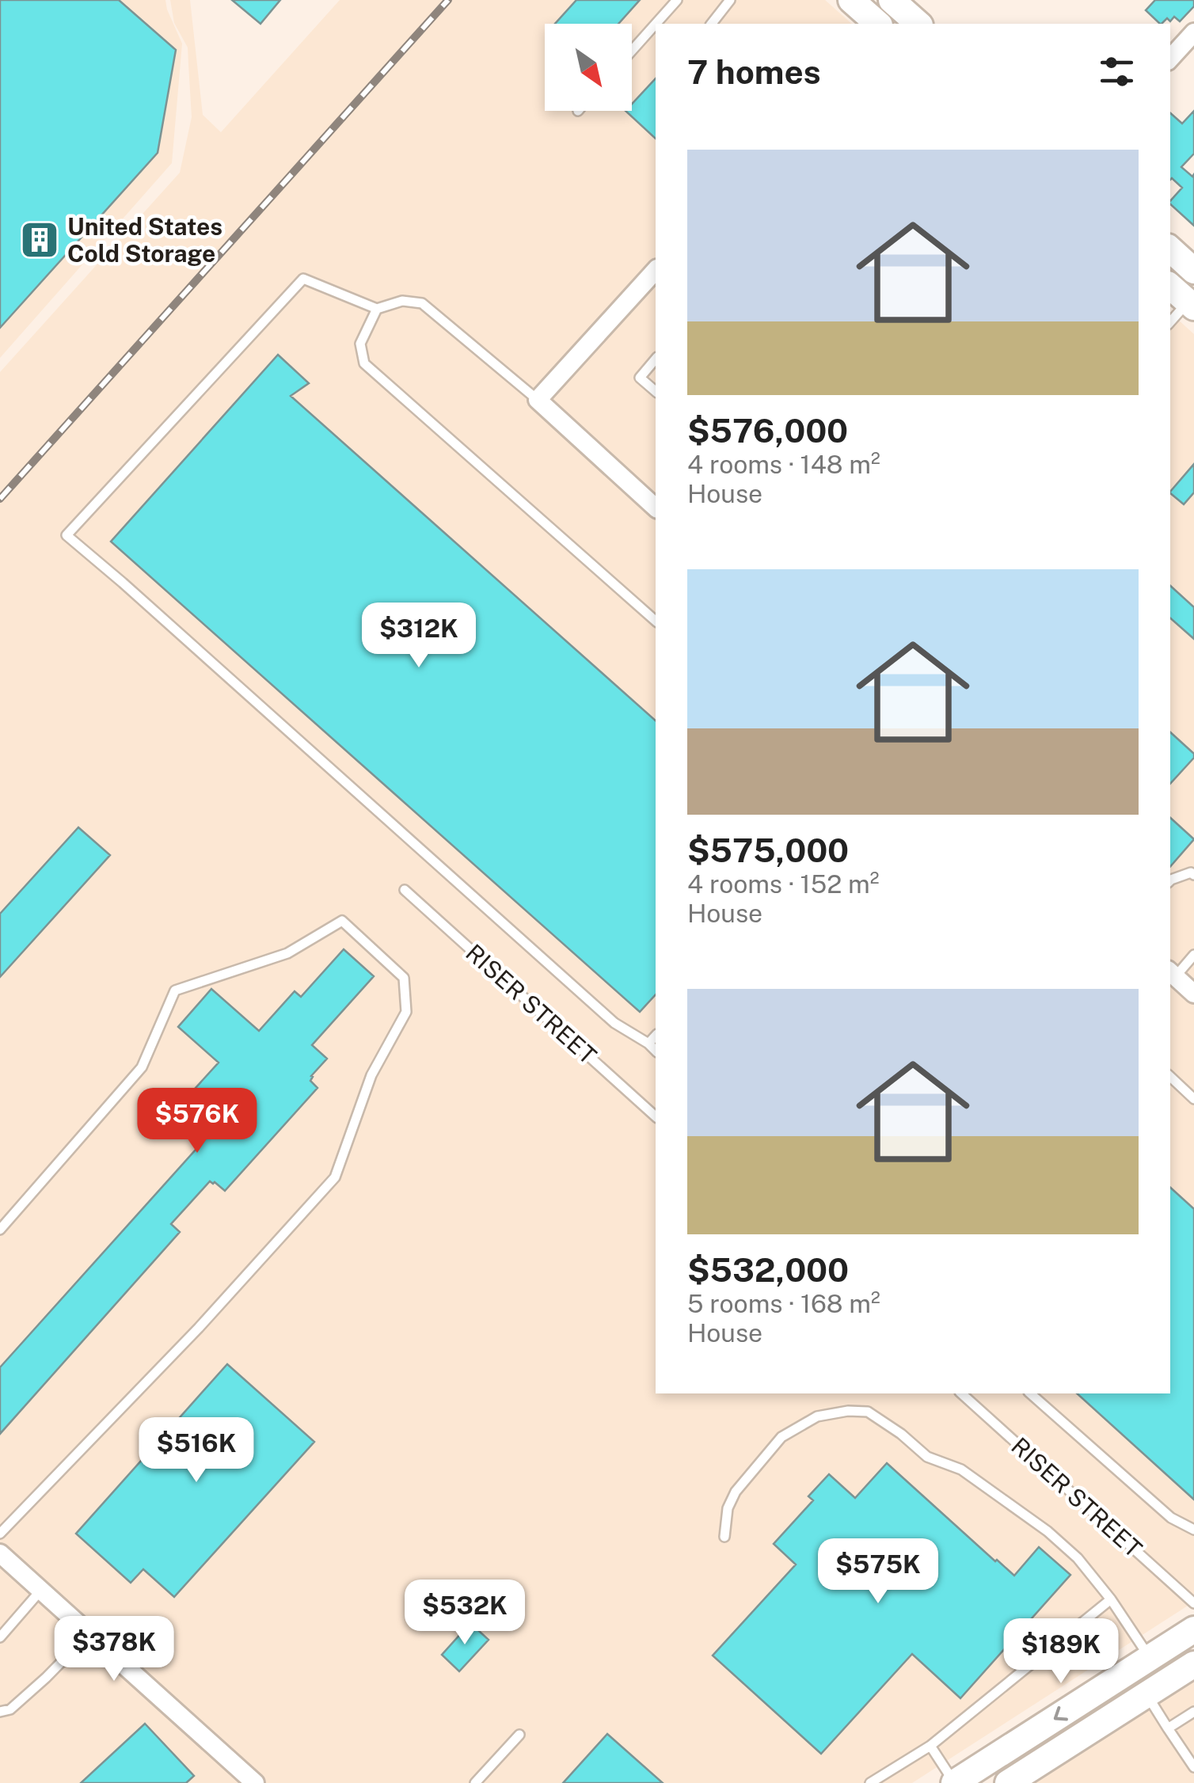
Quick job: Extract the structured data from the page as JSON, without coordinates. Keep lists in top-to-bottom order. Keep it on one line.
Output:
{"streets":{"lane":["RISER STREET"]},"places":{"building":["United States Cold Storage"]},"north":"bottom right","page":{"heading":"7 homes","list":[{"name":"$576,000","note":"4 rooms · 148 m² · House"},{"name":"$575,000","note":"4 rooms · 152 m² · House"},{"name":"$532,000","note":"5 rooms · 168 m² · House"}],"price":["$312K","$576K","$516K","$575K","$532K","$378K","$189K"]}}
